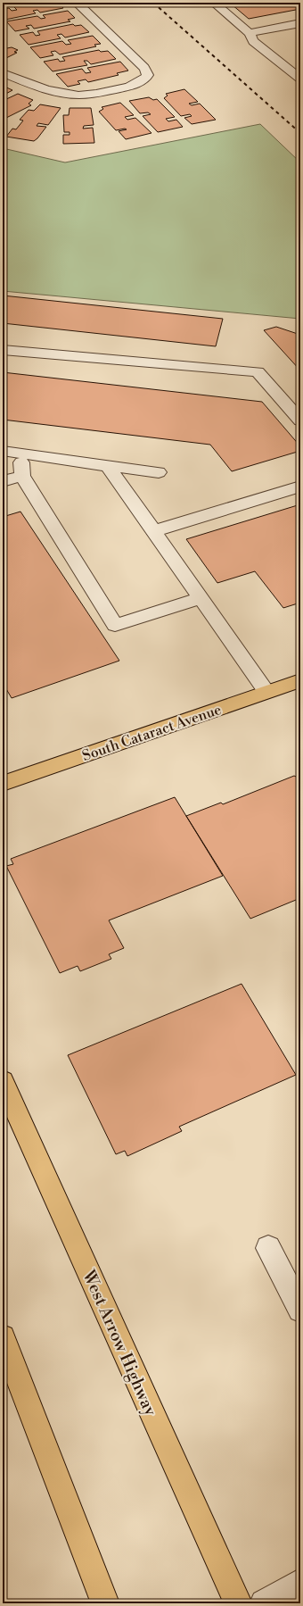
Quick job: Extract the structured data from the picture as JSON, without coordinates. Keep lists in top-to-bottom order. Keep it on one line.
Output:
{"streets":{"main road":["South Cataract Avenue","West Arrow Highway"]}}
